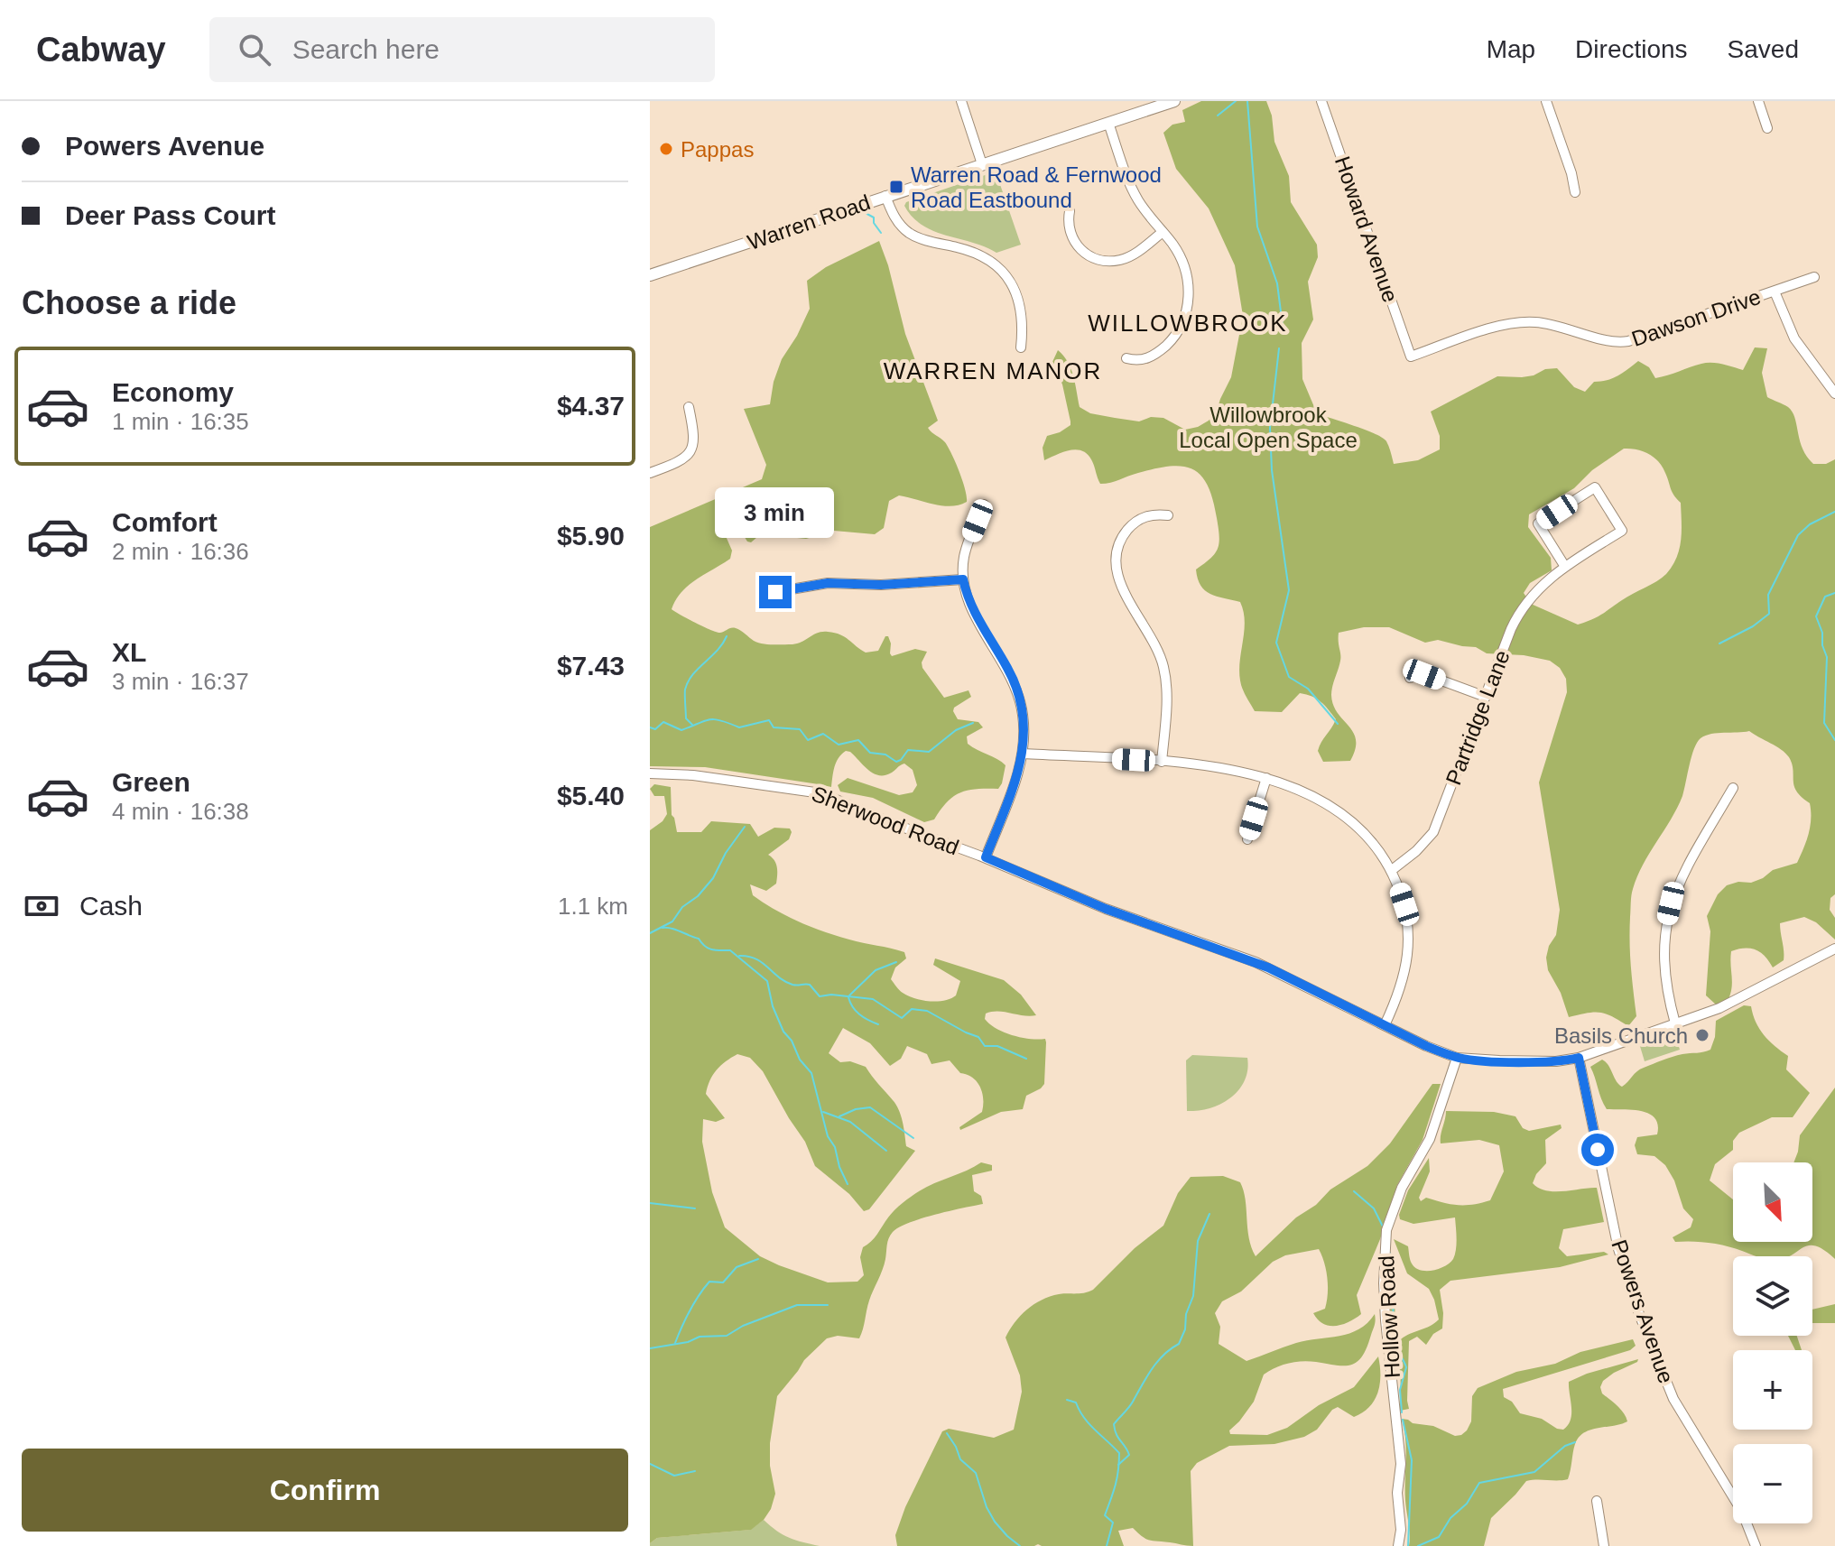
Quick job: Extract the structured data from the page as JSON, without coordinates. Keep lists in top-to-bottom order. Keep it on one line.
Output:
{"streets":{"street":["Warren Road","Howard Avenue","Dawson Drive","Partridge Lane","Sherwood Road","Powers Avenue","Hollow Road"]},"crossings":[["Howard Avenue","Dawson Drive"],["Sherwood Road","Powers Avenue"],["Sherwood Road","Hollow Road"]],"districts":["WILLOWBROOK","WARREN MANOR"],"parks":["Willowbrook Local Open Space"],"places":{"other":["Pappas","Basils Church"],"transit":["Warren Road & Fernwood Road Eastbound"]},"north":"bottom right","page":{"header":"Cabway","search":"Search here","nav":["Map","Directions","Saved"],"banner":["Powers Avenue","Deer Pass Court"],"heading":"Choose a ride","list":[{"name":"Economy","note":"1 min · 16:35","value":"$4.37"},{"name":"Comfort","note":"2 min · 16:36","value":"$5.90"},{"name":"XL","note":"3 min · 16:37","value":"$7.43"},{"name":"Green","note":"4 min · 16:38","value":"$5.40"}],"bubble":"3 min","pay":["Cash","1.1 km"],"map_buttons":["+","−"],"buttons":"Confirm"}}
